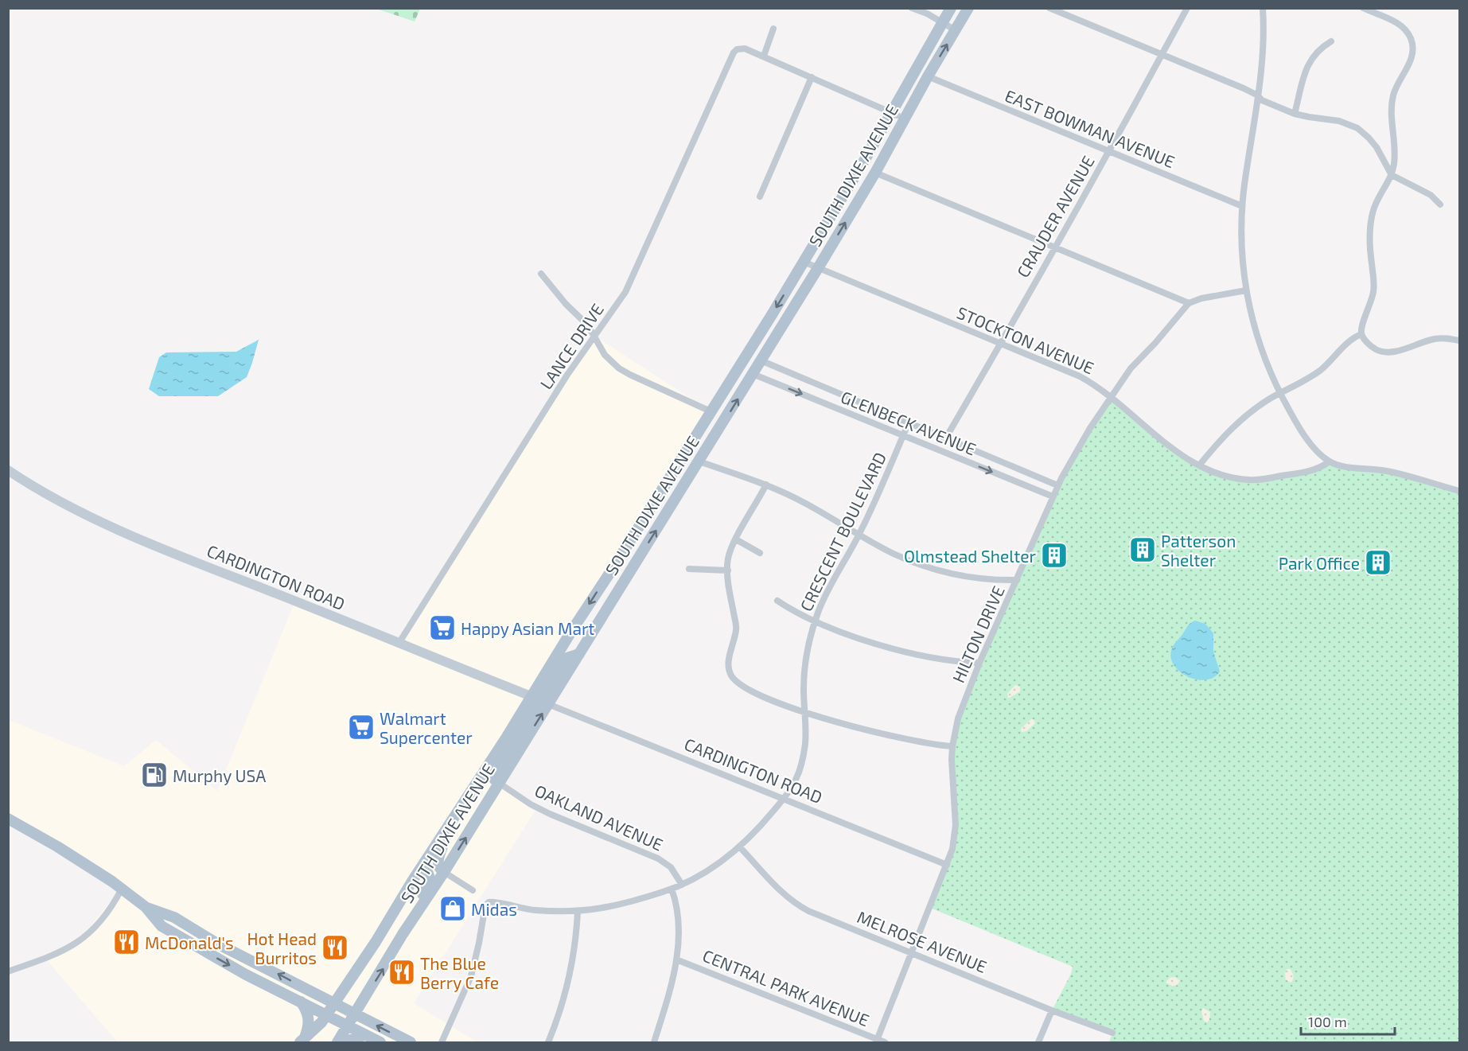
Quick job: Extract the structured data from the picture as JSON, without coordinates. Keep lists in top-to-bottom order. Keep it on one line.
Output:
{"streets":{"main road":["SOUTH DIXIE AVENUE"],"street":["EAST BOWMAN AVENUE","CRAUDER AVENUE","STOCKTON AVENUE","LANCE DRIVE","GLENBECK AVENUE","CRESCENT BOULEVARD","CARDINGTON ROAD","HILTON DRIVE","OAKLAND AVENUE","MELROSE AVENUE","CENTRAL PARK AVENUE"]},"crossings":[["EAST BOWMAN AVENUE","SOUTH DIXIE AVENUE"],["EAST BOWMAN AVENUE","CRAUDER AVENUE"],["SOUTH DIXIE AVENUE","STOCKTON AVENUE"],["SOUTH DIXIE AVENUE","GLENBECK AVENUE"],["SOUTH DIXIE AVENUE","CARDINGTON ROAD"],["SOUTH DIXIE AVENUE","OAKLAND AVENUE"],["CRAUDER AVENUE","STOCKTON AVENUE"],["CRAUDER AVENUE","GLENBECK AVENUE"],["STOCKTON AVENUE","HILTON DRIVE"],["LANCE DRIVE","CARDINGTON ROAD"],["GLENBECK AVENUE","CRESCENT BOULEVARD"],["GLENBECK AVENUE","HILTON DRIVE"],["CRESCENT BOULEVARD","CARDINGTON ROAD"],["CRESCENT BOULEVARD","OAKLAND AVENUE"],["CRESCENT BOULEVARD","MELROSE AVENUE"],["CARDINGTON ROAD","HILTON DRIVE"],["HILTON DRIVE","MELROSE AVENUE"],["HILTON DRIVE","CENTRAL PARK AVENUE"]],"places":{"building":["Patterson Shelter","Olmstead Shelter","Park Office"],"supermarket":["Happy Asian Mart","Walmart Supercenter"],"fuel station":["Murphy USA"],"shop":["Midas"],"restaurant":["McDonald's","Hot Head Burritos","The Blue Berry Cafe"]},"scale_bar":"100 m"}
